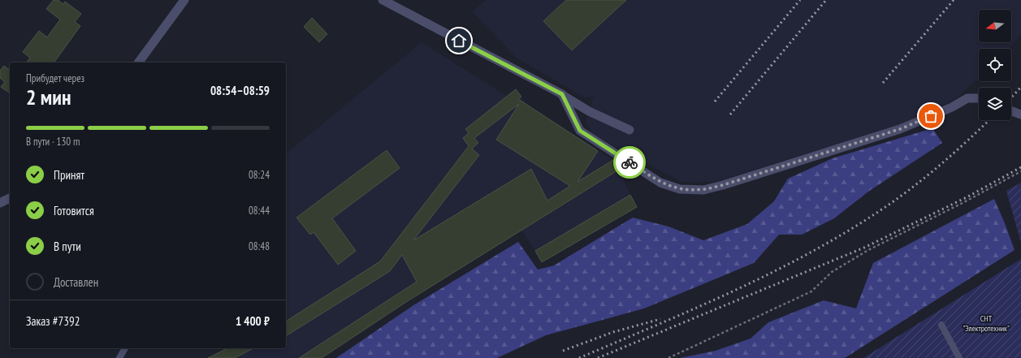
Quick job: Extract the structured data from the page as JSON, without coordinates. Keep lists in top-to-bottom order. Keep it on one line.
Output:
{"parks":["СНТ \"Электротехник\""],"north":"left","page":{"heading":["2 мин","Прибудет через","08:54–08:59"],"panel":["Заказ #7392","1 400 ₽"],"bar":"В пути · 130 m","list":[["Принят","08:24"],["Готовится","08:44"],["В пути","08:48"],"Доставлен"]}}
